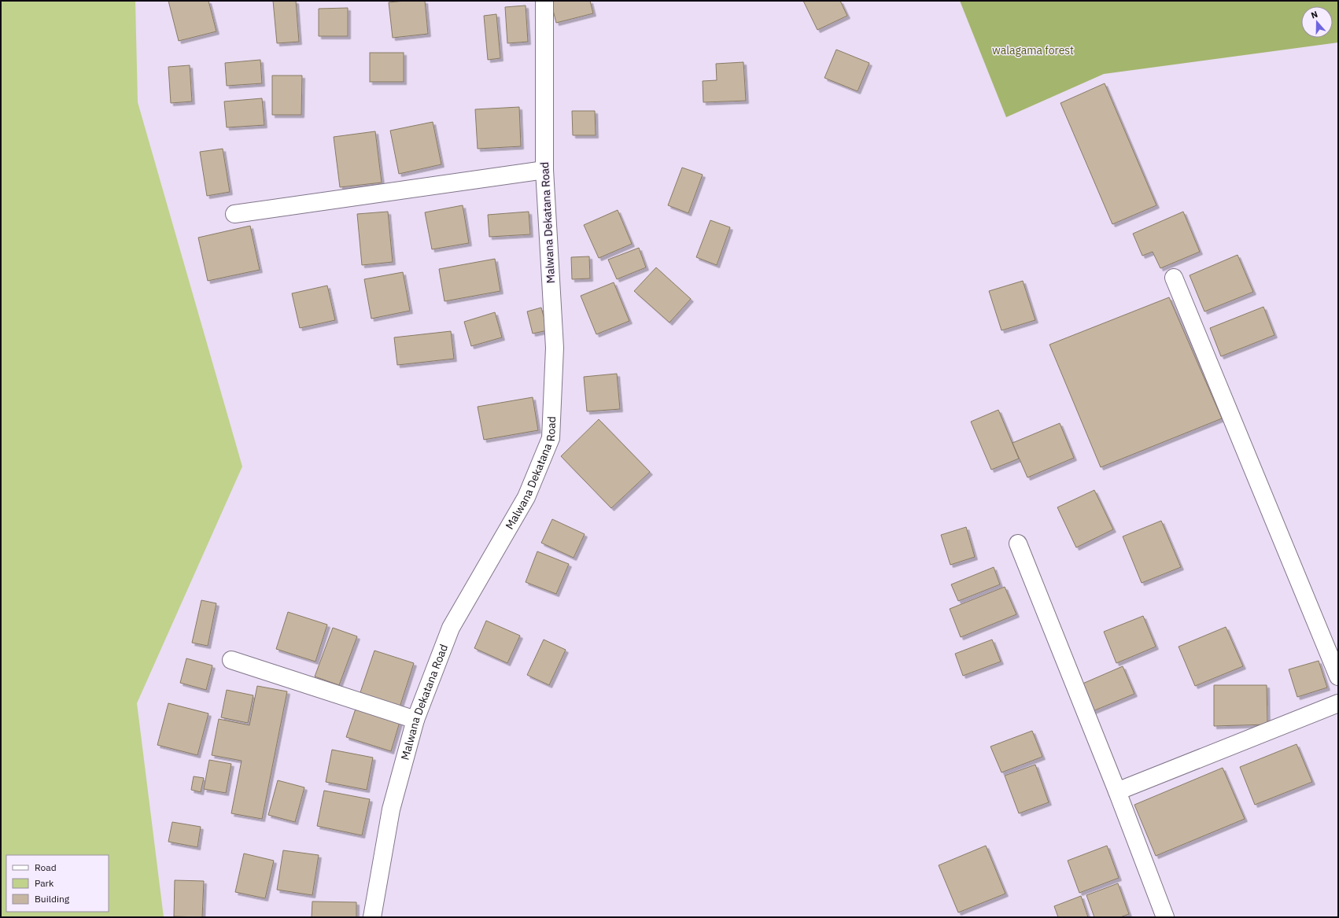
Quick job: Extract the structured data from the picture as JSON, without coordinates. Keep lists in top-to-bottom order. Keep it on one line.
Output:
{"streets":{"street":["Malwana Dekatana Road"]},"parks":["walagama forest"],"legend":["Road","Park","Building"],"north":"top"}
